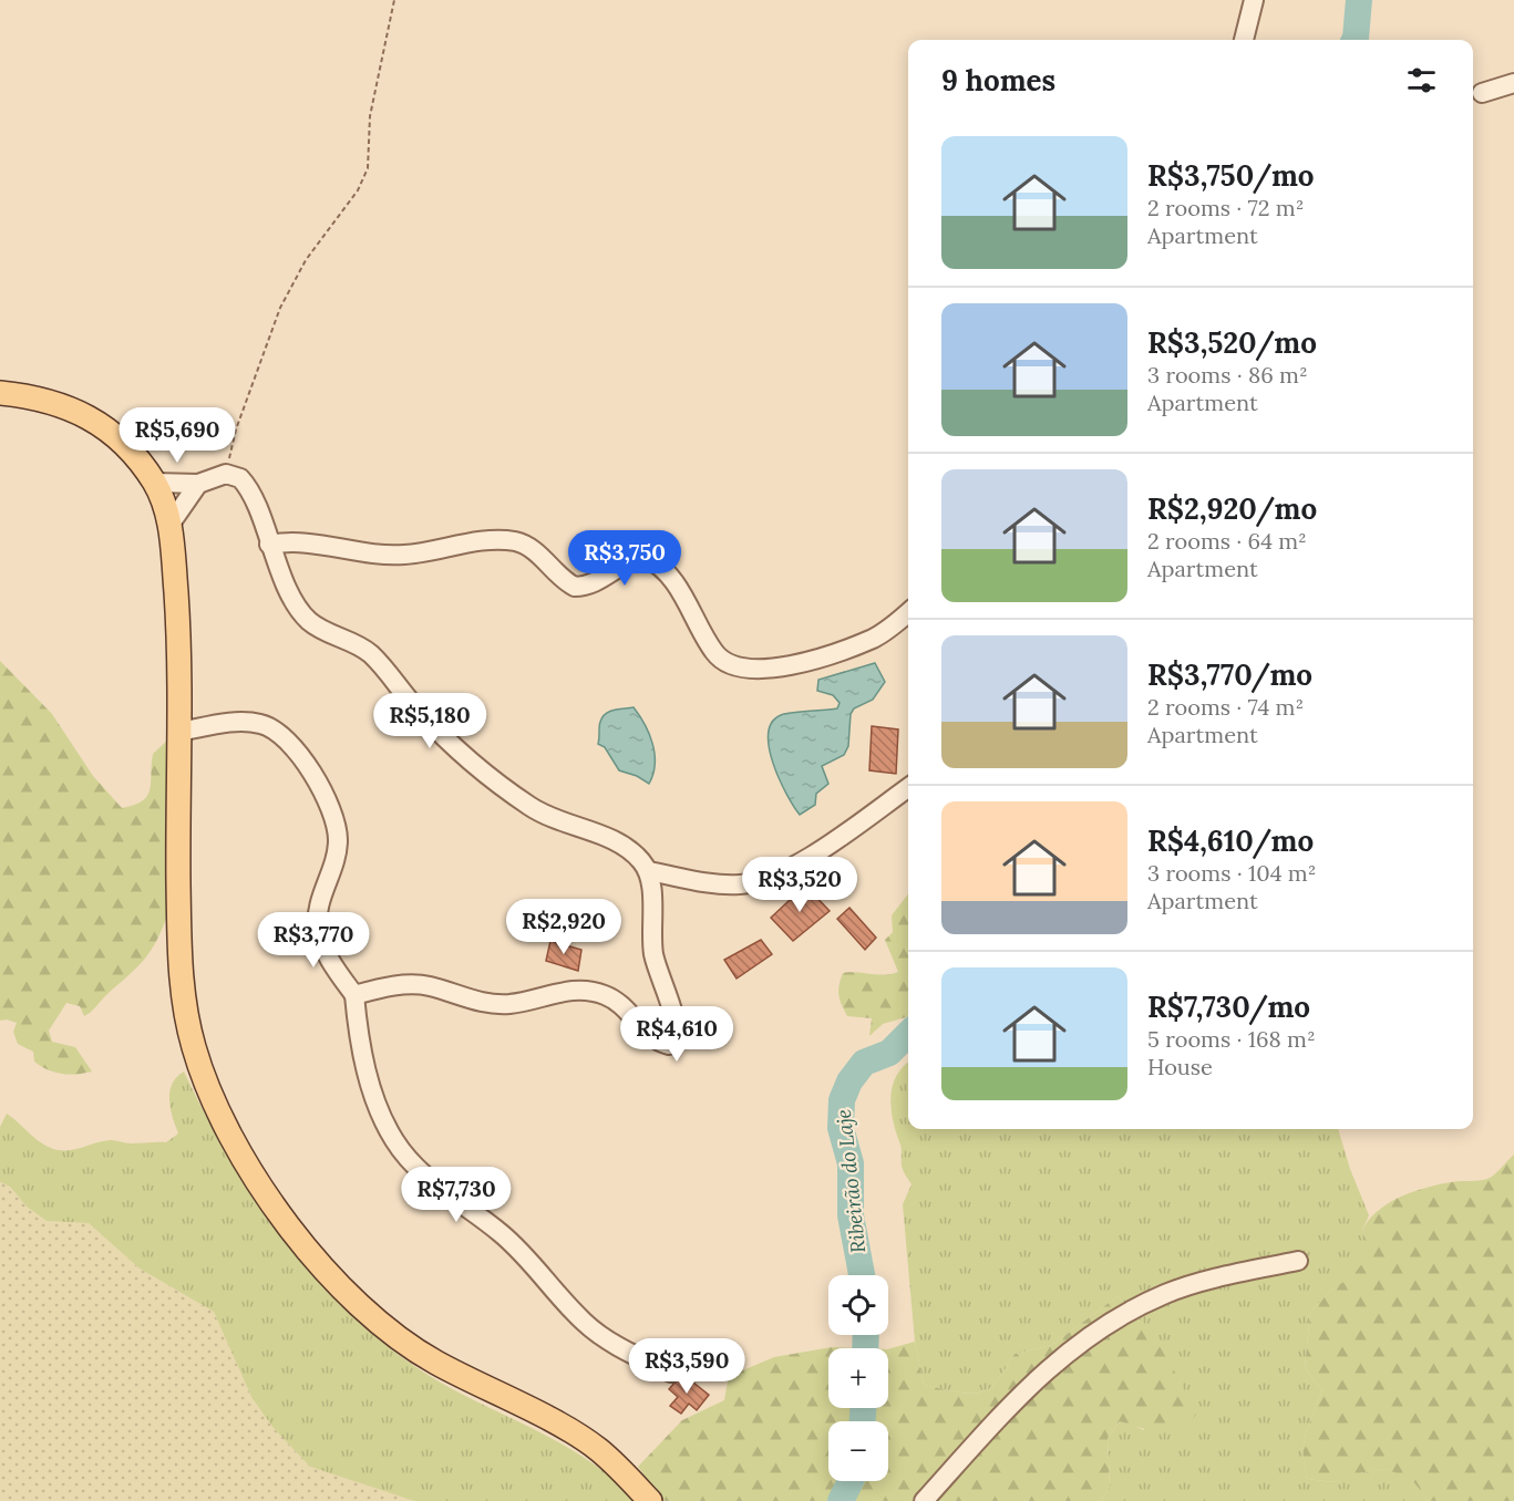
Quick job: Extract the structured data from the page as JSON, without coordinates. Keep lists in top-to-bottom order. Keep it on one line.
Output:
{"water":["Ribeirão do Laje"],"page":{"heading":"9 homes","list":[{"name":"R$3,750/mo","note":"2 rooms · 72 m² · Apartment"},{"name":"R$3,520/mo","note":"3 rooms · 86 m² · Apartment"},{"name":"R$2,920/mo","note":"2 rooms · 64 m² · Apartment"},{"name":"R$3,770/mo","note":"2 rooms · 74 m² · Apartment"},{"name":"R$4,610/mo","note":"3 rooms · 104 m² · Apartment"},{"name":"R$7,730/mo","note":"5 rooms · 168 m² · House"}],"price":["R$5,690","R$3,750","R$5,180","R$3,520","R$2,920","R$3,770","R$4,610","R$7,730","R$3,590"],"map_buttons":["+","−"]}}
